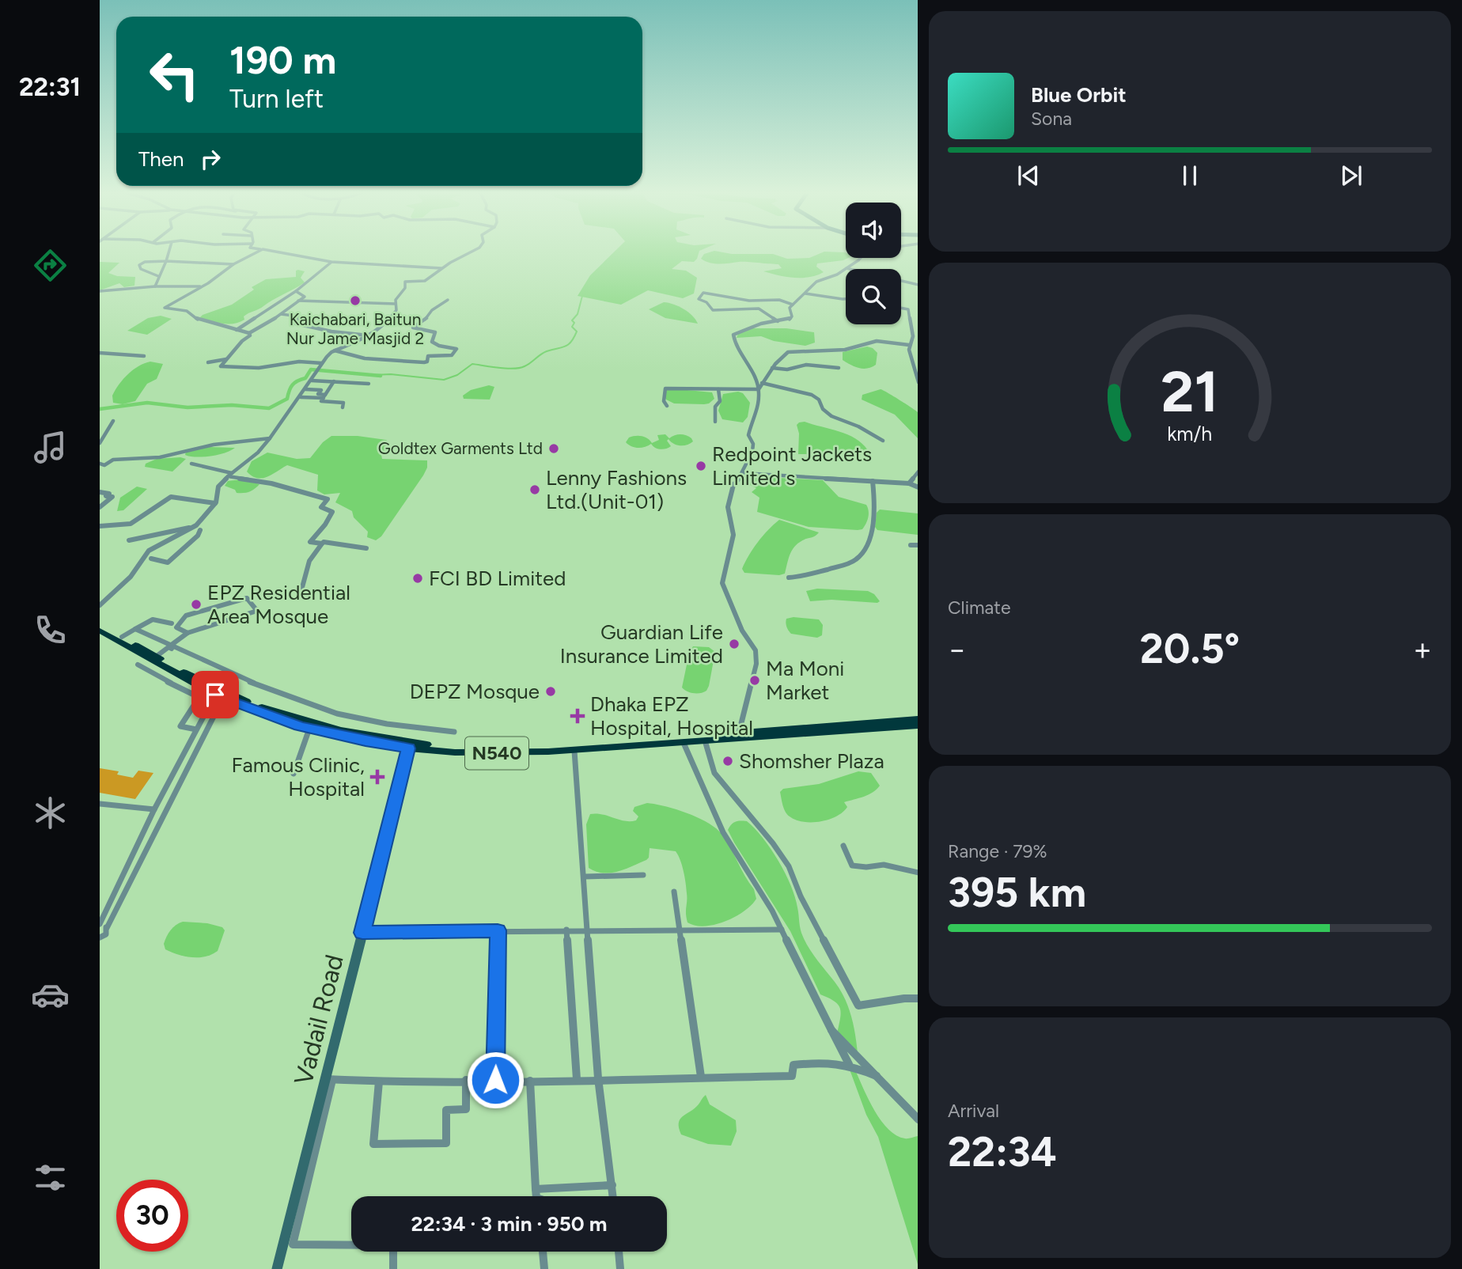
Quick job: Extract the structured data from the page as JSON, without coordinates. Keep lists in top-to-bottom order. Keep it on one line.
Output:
{"streets":{"highway":["N540"],"street":["Vadail Road"]},"crossings":[["N540","Vadail Road"]],"places":{"other":["Kaichabari, Baitun Nur Jame Masjid 2","Goldtex Garments Ltd","Redpoint Jackets Limited s","Lenny Fashions Ltd.(Unit-01)","FCI BD Limited","EPZ Residential Area Mosque","Guardian Life Insurance Limited","Ma Moni Market","DEPZ Mosque","Shomsher Plaza"],"health":["Dhaka EPZ Hospital, Hospital","Famous Clinic, Hospital"]},"page":{"tabs":"22:31","turn":["190 m","Turn left"],"song":["Blue Orbit","Sona"],"then":"Then","tile":["Climate",["Range · 79%","395 km"],["Arrival","22:34"]],"heat":["−","20.5°","+"],"limit":"30","trip":"22:34 · 3 min · 950 m","gauge":["21","km/h"]}}
